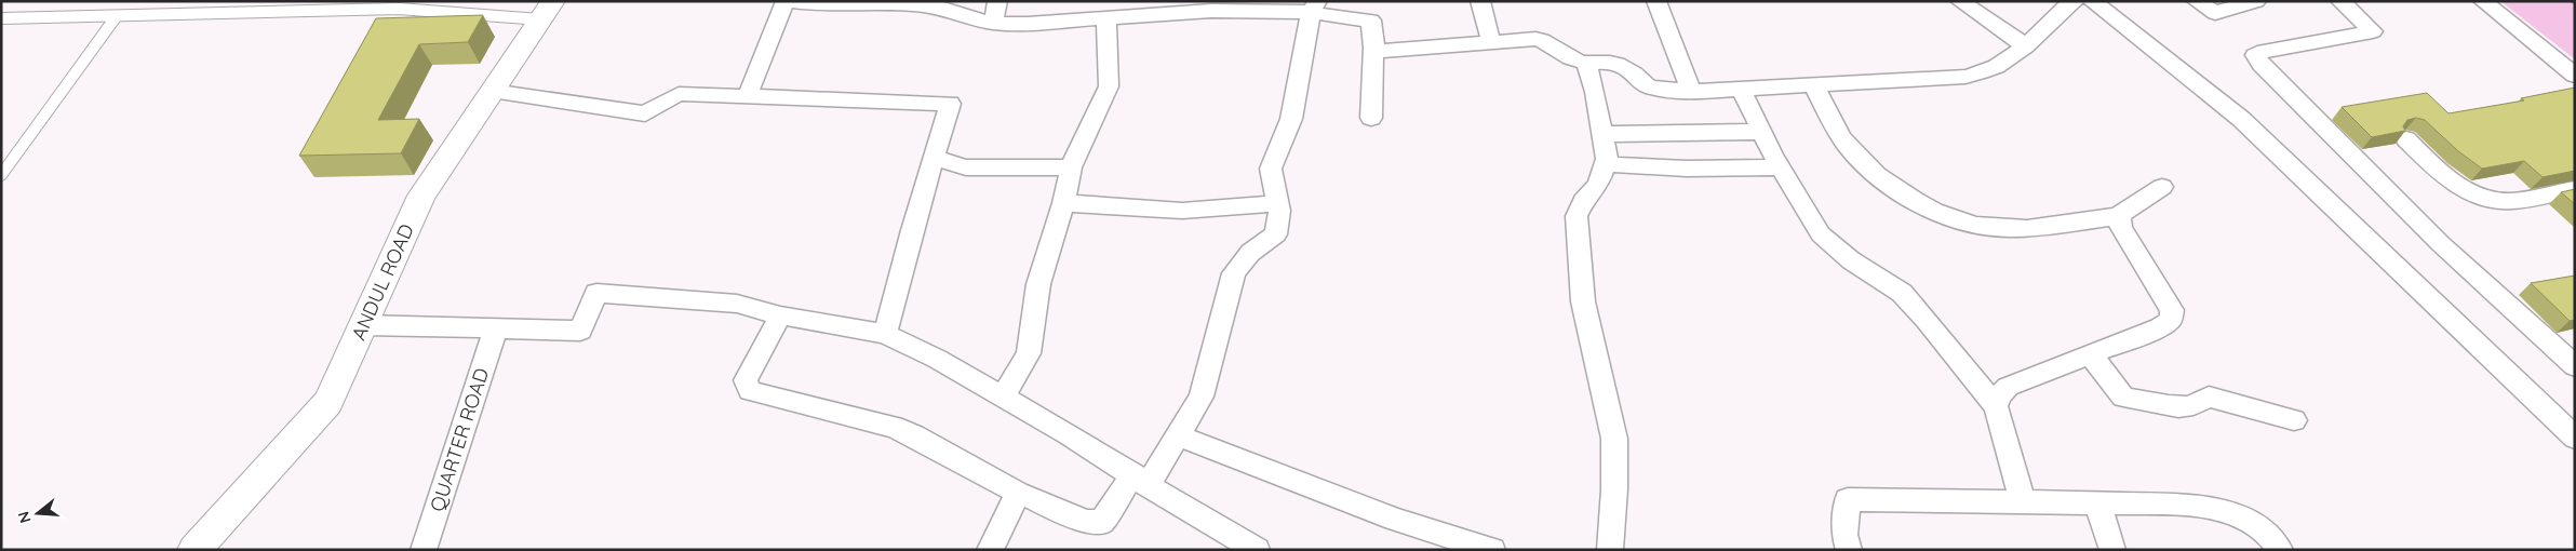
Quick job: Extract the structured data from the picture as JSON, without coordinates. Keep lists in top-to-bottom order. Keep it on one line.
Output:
{"streets":{"main road":["ANDUL ROAD"],"street":["QUARTER ROAD"]},"north":"left"}
